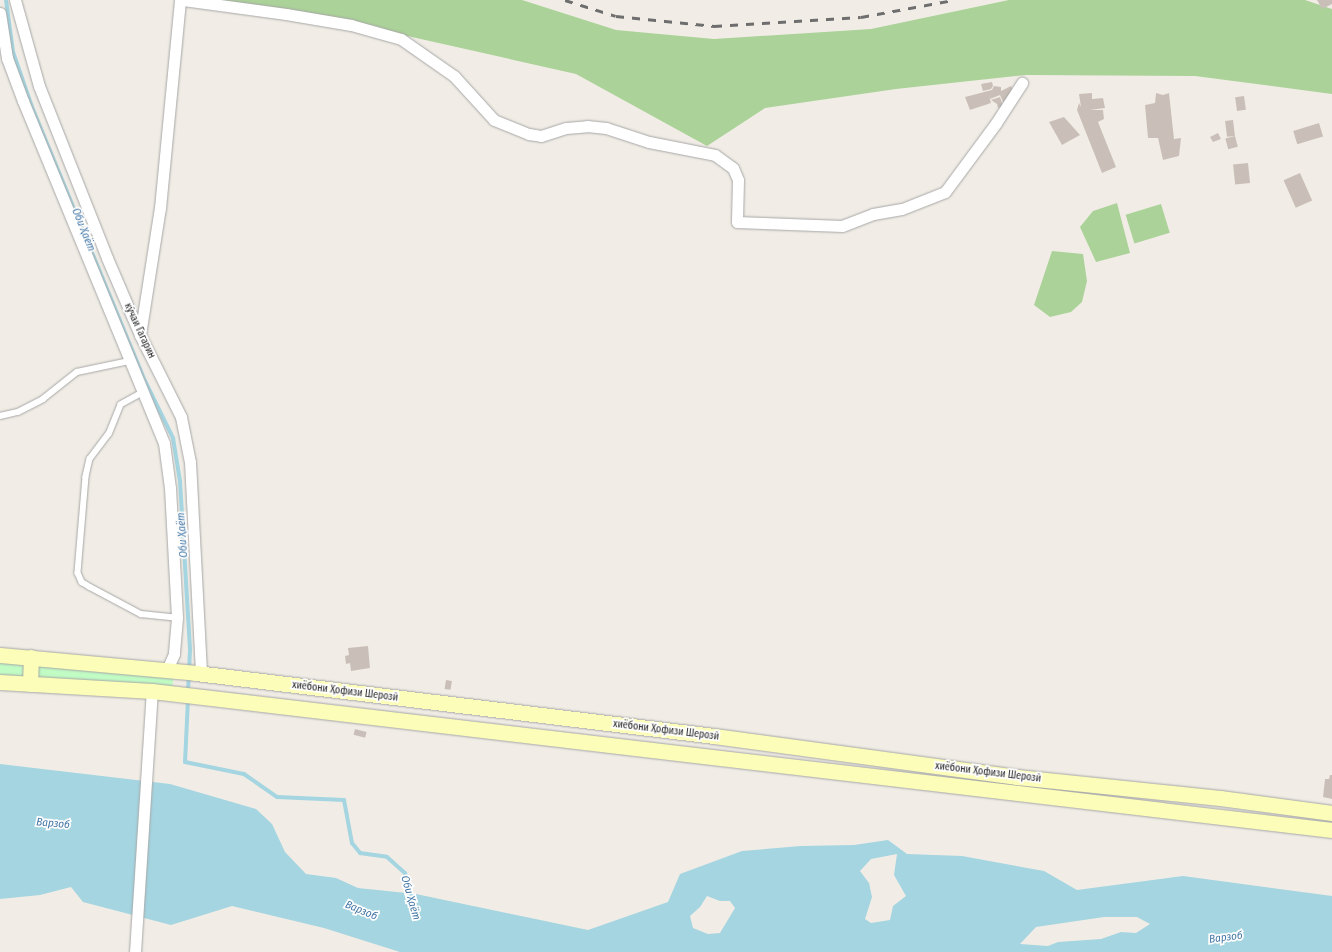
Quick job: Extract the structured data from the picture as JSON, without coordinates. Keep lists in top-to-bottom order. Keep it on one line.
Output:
{"streets":{"main road":["хиёбони Ҳофизи Шерозӣ"],"street":["кӯчаи Гагарин"]},"crossings":[["кӯчаи Гагарин","хиёбони Ҳофизи Шерозӣ"]],"water":["Оби Ҳаёт","Варзоб"]}
